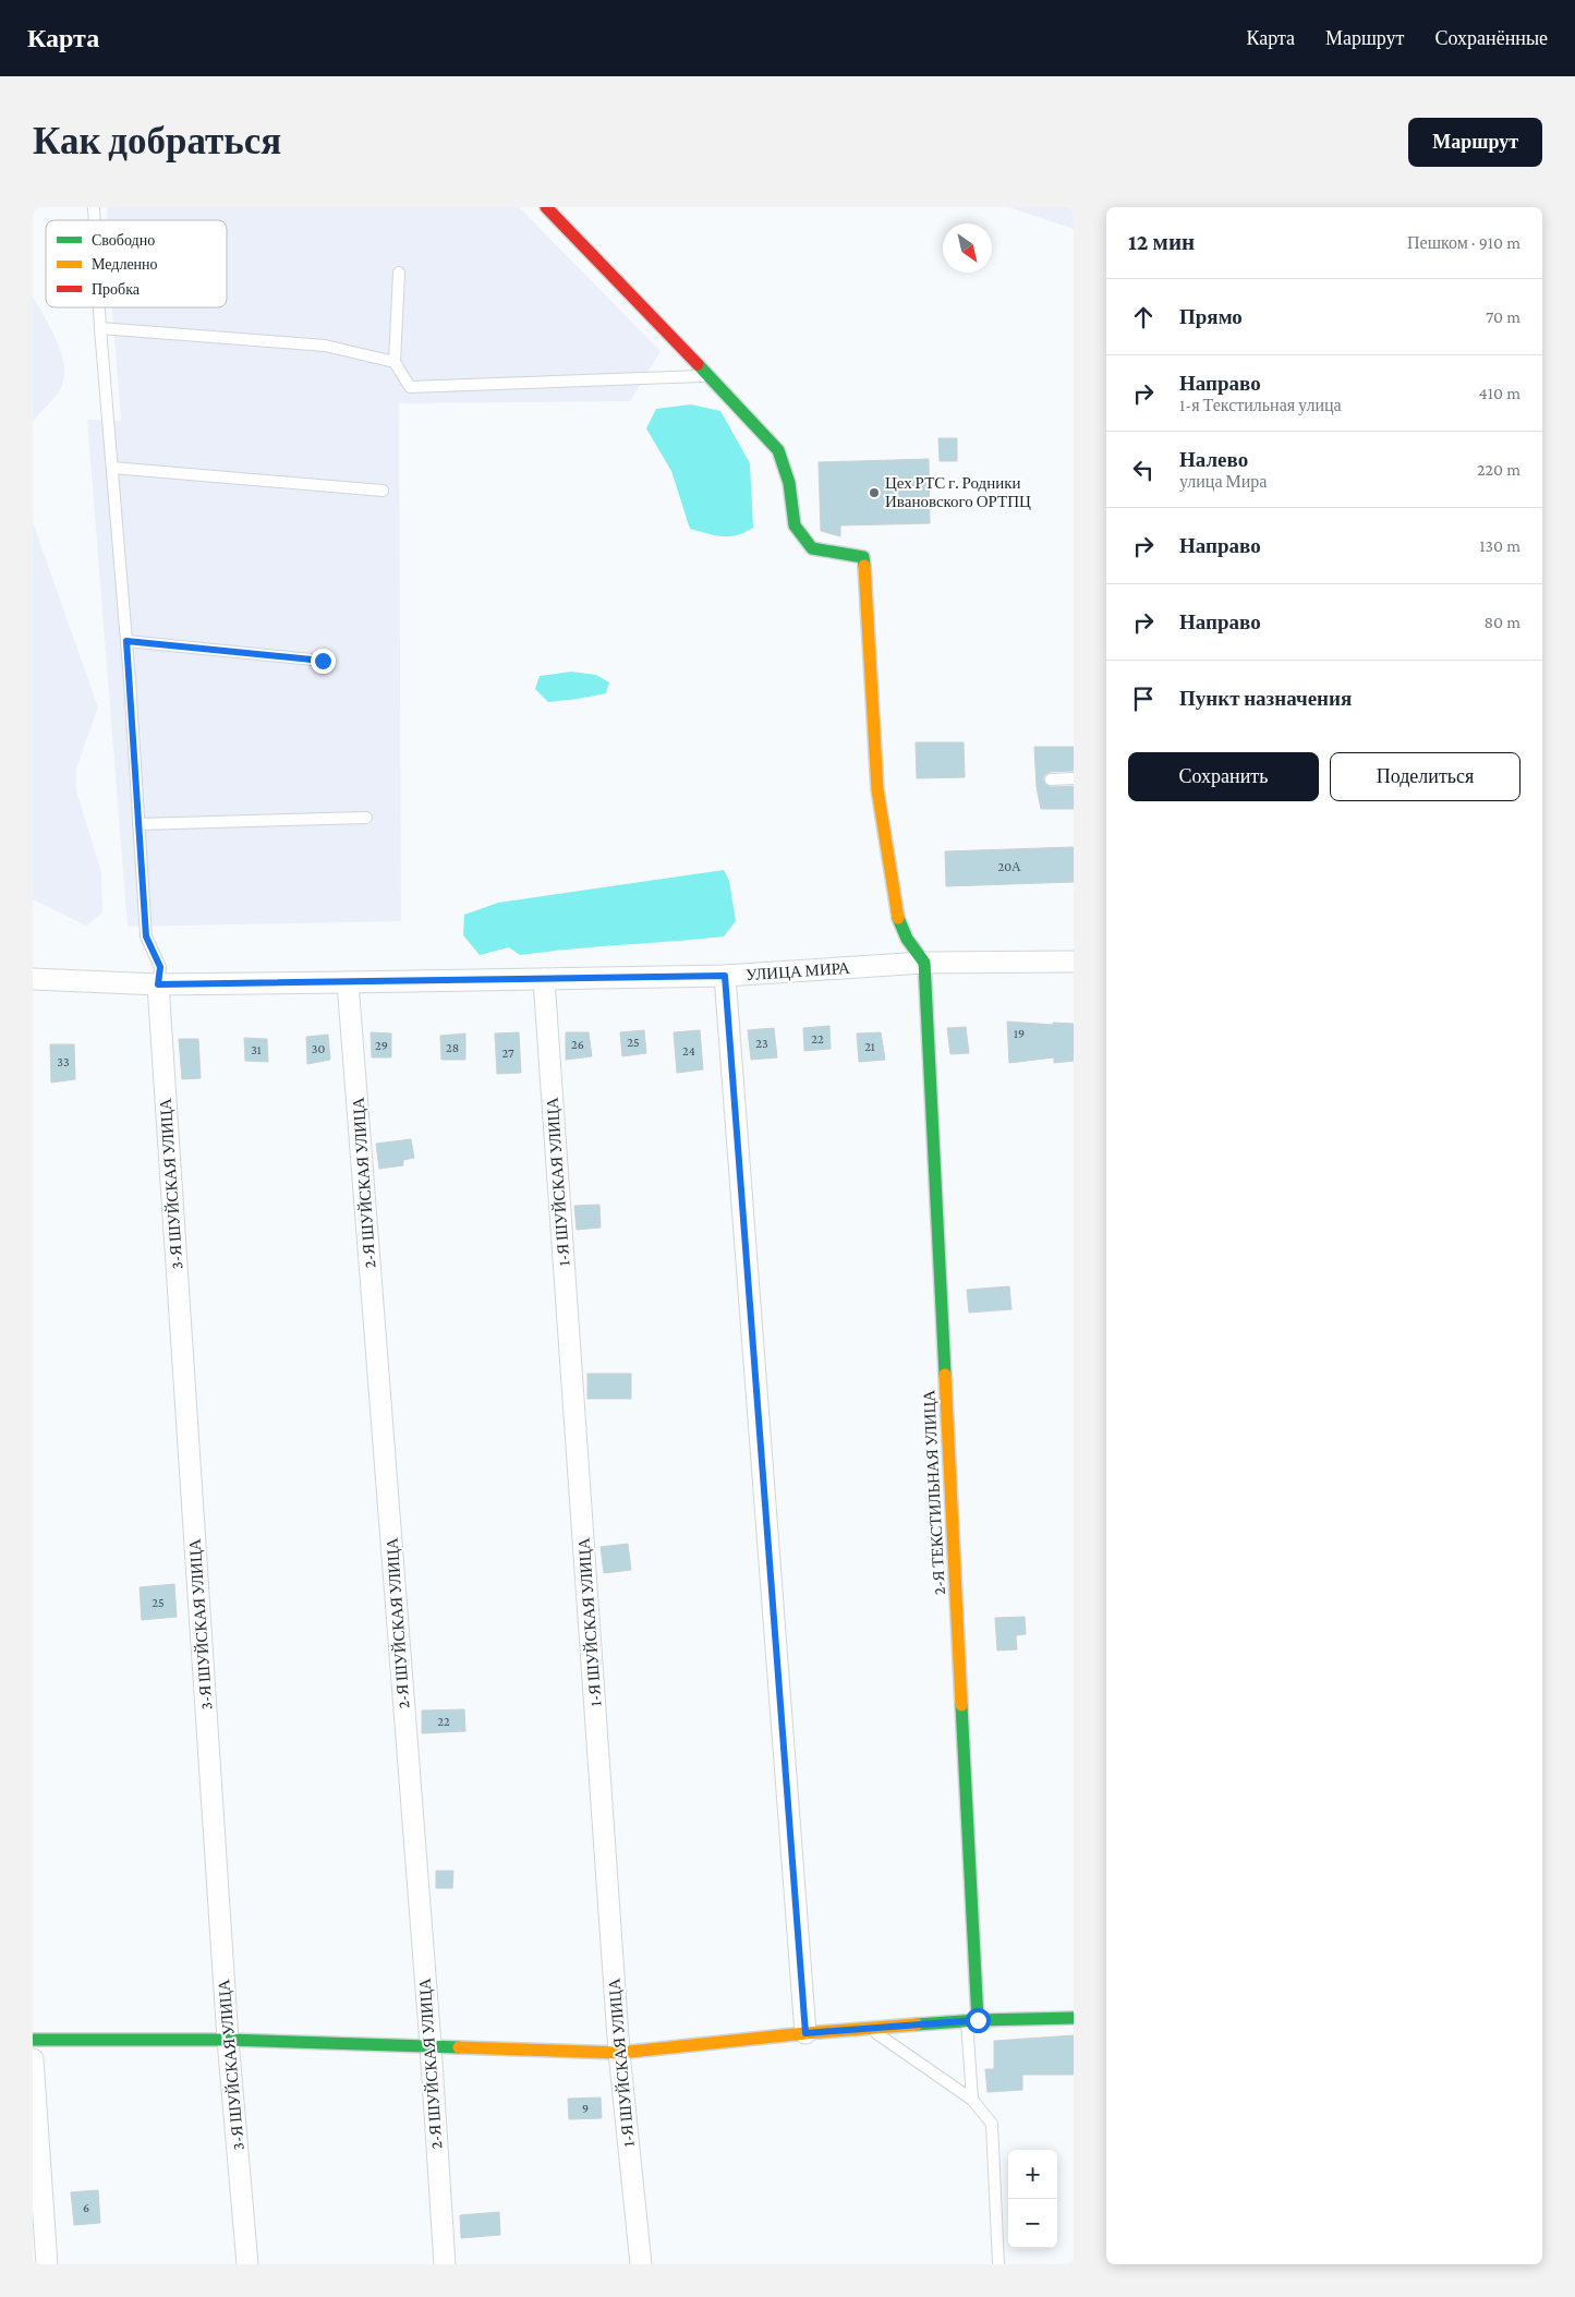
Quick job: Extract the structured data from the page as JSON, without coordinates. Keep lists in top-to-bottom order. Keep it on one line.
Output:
{"streets":{"street":["УЛИЦА МИРА","1-Я ШУЙСКАЯ УЛИЦА","2-Я ШУЙСКАЯ УЛИЦА","3-Я ШУЙСКАЯ УЛИЦА","2-Я ТЕКСТИЛЬНАЯ УЛИЦА"]},"crossings":[["УЛИЦА МИРА","1-Я ШУЙСКАЯ УЛИЦА"],["УЛИЦА МИРА","2-Я ШУЙСКАЯ УЛИЦА"],["УЛИЦА МИРА","3-Я ШУЙСКАЯ УЛИЦА"],["УЛИЦА МИРА","2-Я ТЕКСТИЛЬНАЯ УЛИЦА"]],"places":["Цех РТС г. Родники Ивановского ОРТПЦ"],"house_numbers":["20А","19","22","25","23","26","29","21","28","30","31","24","27","33","25","22","9","6"],"legend":["Свободно","Медленно","Пробка"],"north":"bottom right","page":{"header":"Карта","nav":["Карта","Маршрут","Сохранённые"],"buttons":["Маршрут",["Сохранить","Поделиться"]],"title":"Как добраться","heading":["12 мин","Пешком · 910 m"],"list":[["Прямо","70 m"],["Направо","1-я Текстильная улица","410 m"],["Налево","улица Мира","220 m"],["Направо","130 m"],["Направо","80 m"],"Пункт назначения"],"map_buttons":["+","−"]}}
